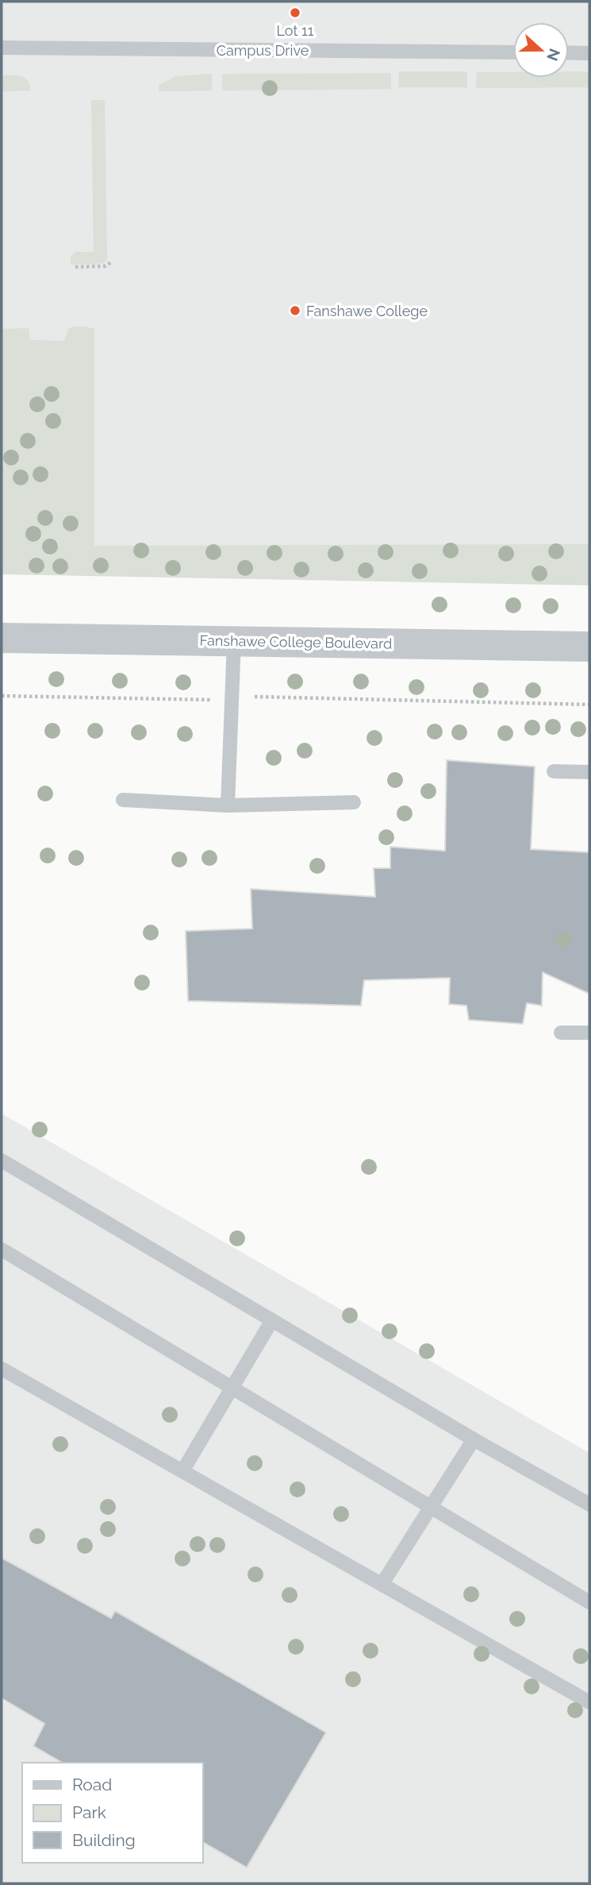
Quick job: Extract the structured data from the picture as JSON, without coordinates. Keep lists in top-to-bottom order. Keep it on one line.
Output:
{"streets":{"street":["Fanshawe College Boulevard"],"lane":["Campus Drive"]},"places":["Lot 11","Fanshawe College"],"legend":["Road","Park","Building"],"north":"right"}
